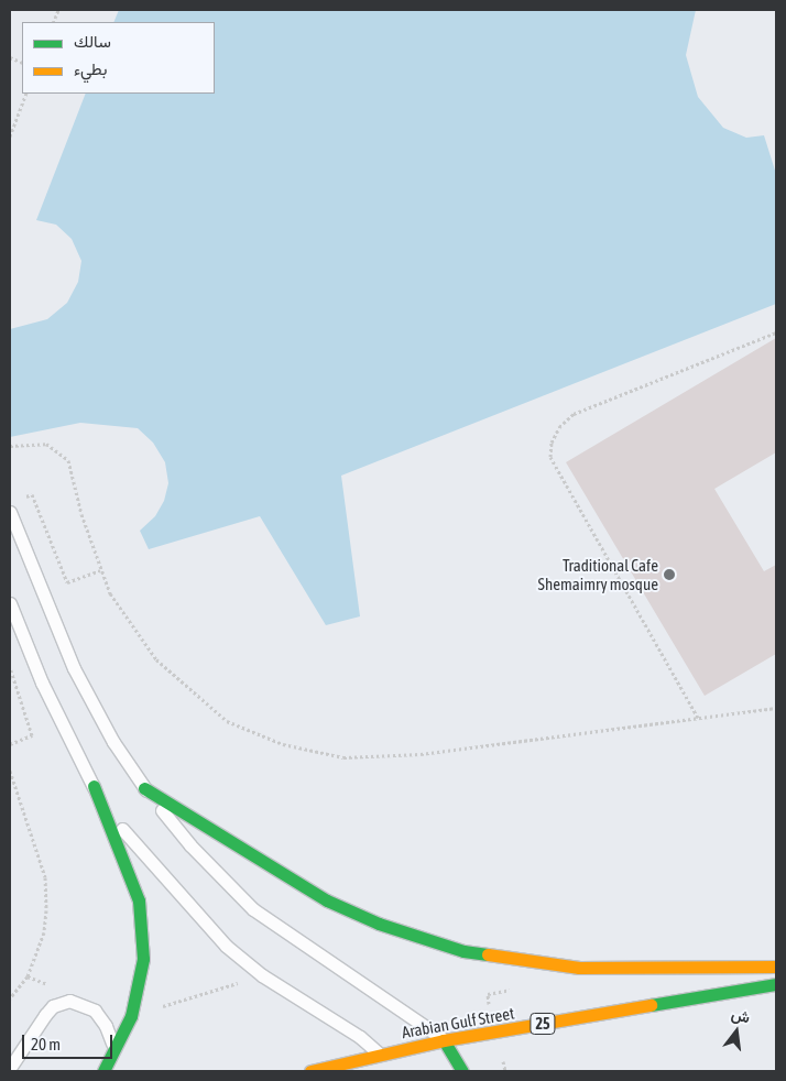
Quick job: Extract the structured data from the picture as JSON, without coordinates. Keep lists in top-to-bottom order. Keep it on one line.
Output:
{"streets":{"main road":["Arabian Gulf Street","25"]},"places":["Traditional Cafe Shemaimry mosque"],"legend":["سالك","بطيء"],"scale_bar":"20 m","north":"top"}
